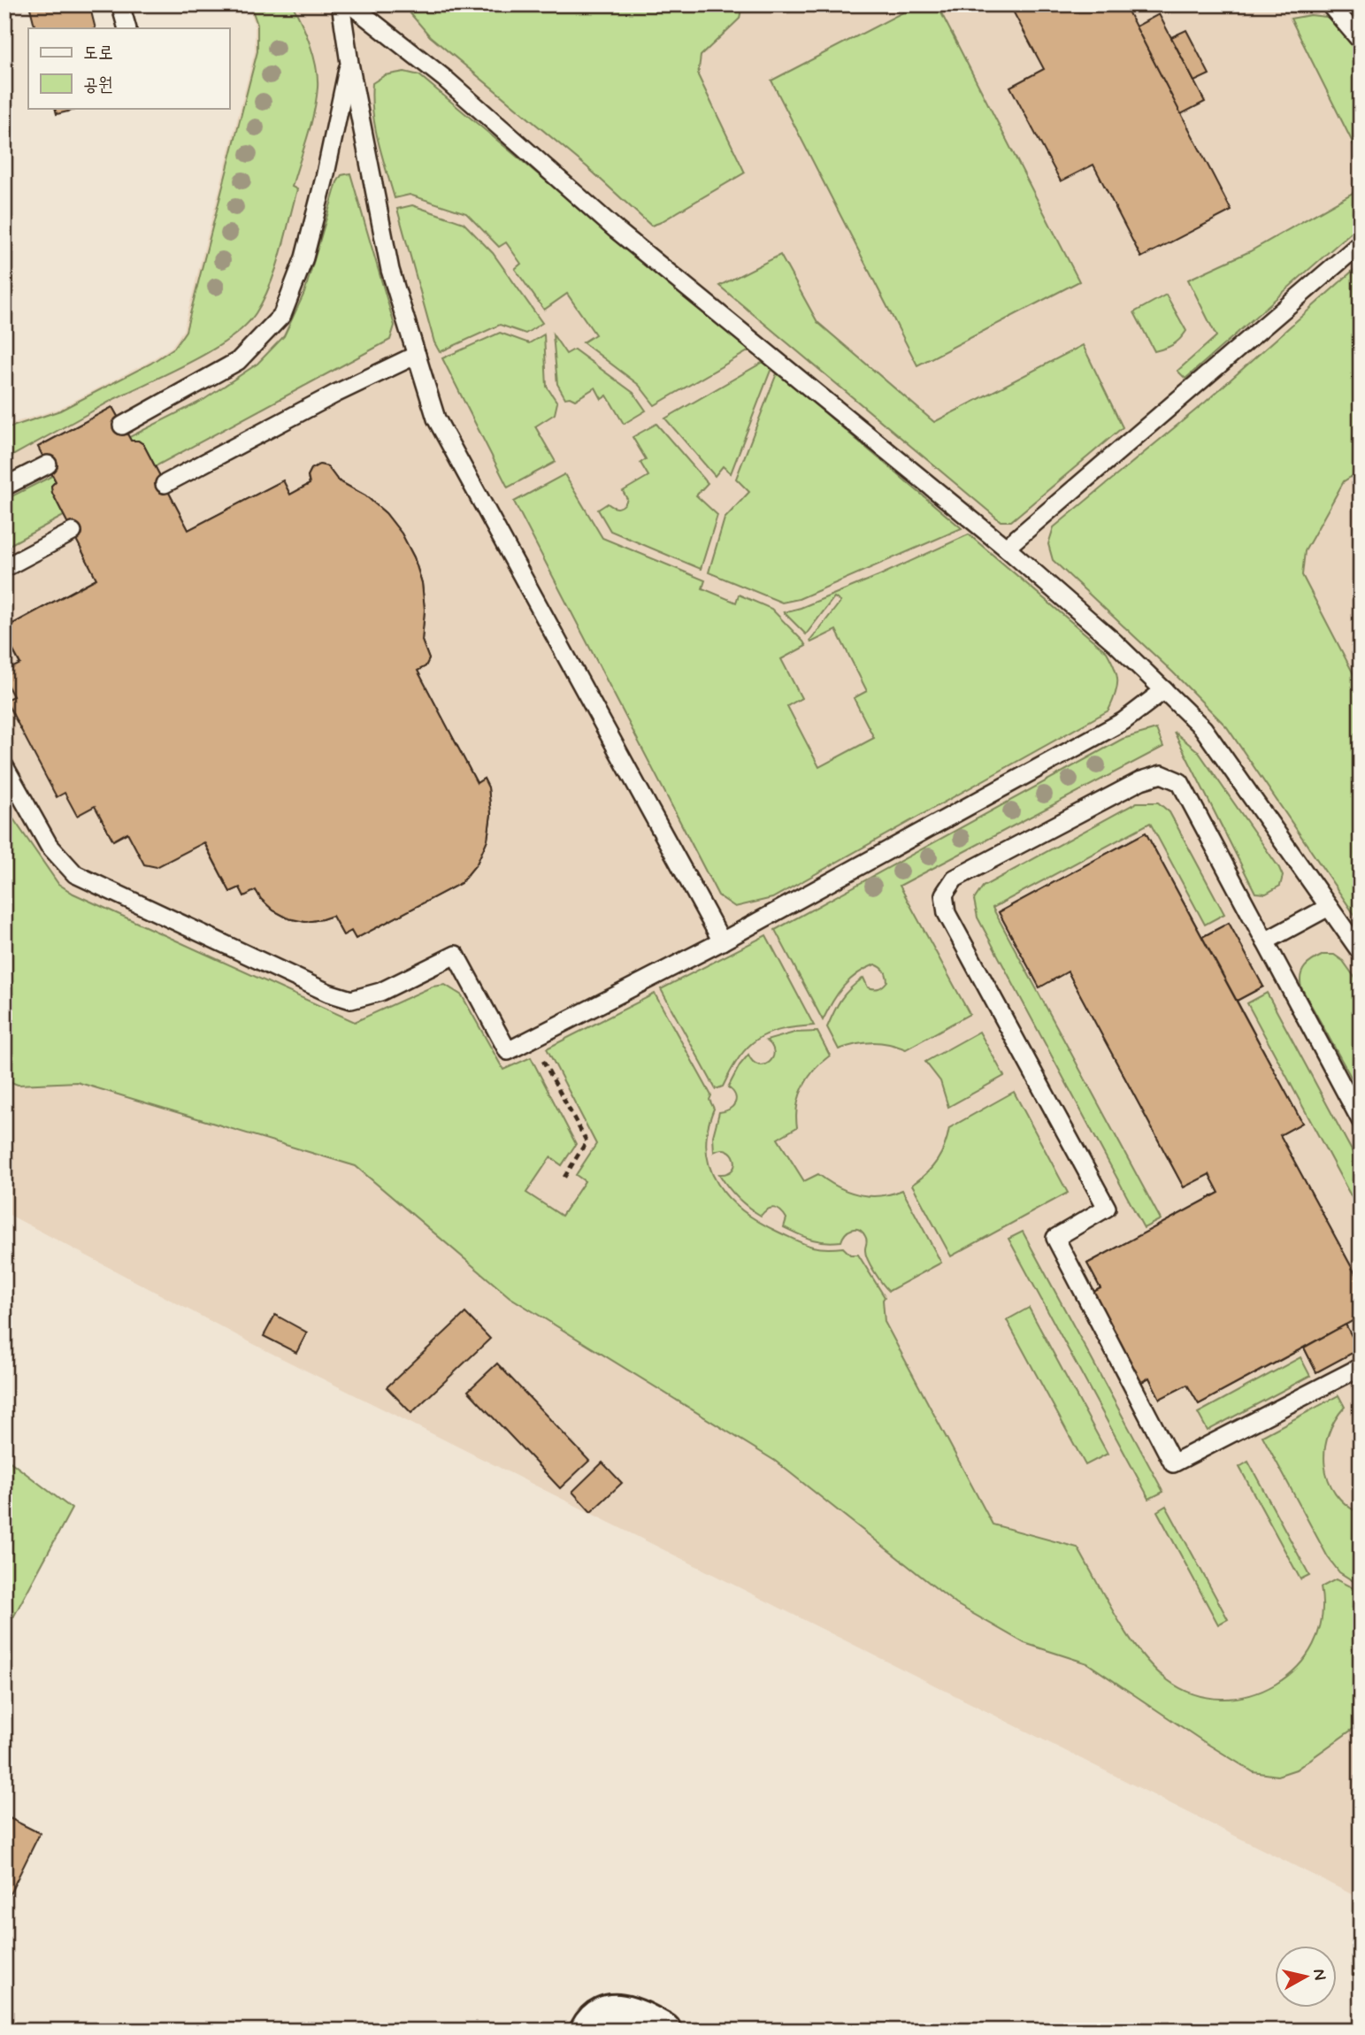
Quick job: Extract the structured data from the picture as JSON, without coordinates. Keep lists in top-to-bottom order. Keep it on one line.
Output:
{"legend":["도로","공원"],"north":"right"}
